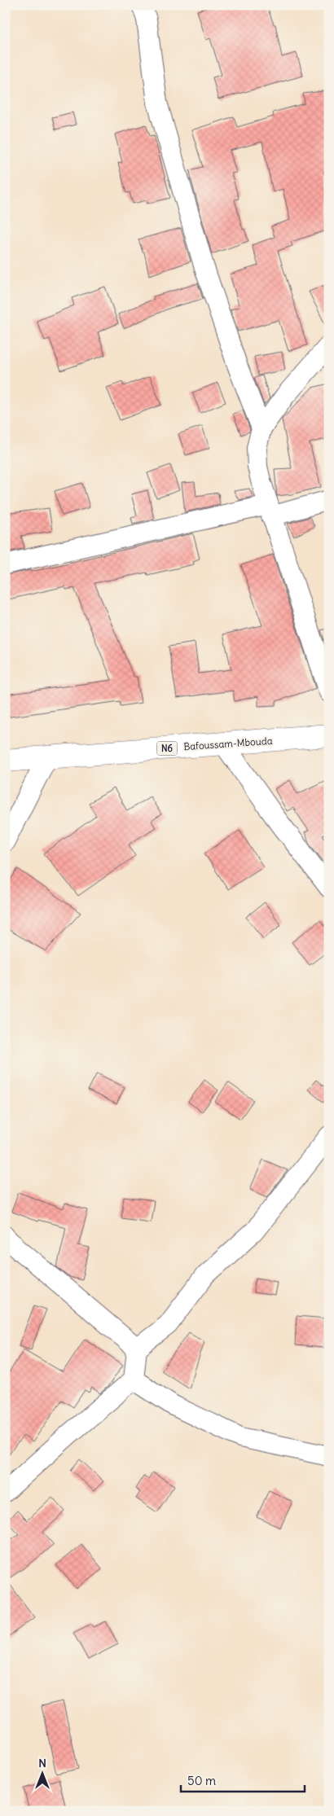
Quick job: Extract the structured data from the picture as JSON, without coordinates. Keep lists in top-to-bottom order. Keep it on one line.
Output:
{"streets":{"highway":["Bafoussam-Mbouda","N6"]},"scale_bar":"50 m","north":"top"}
